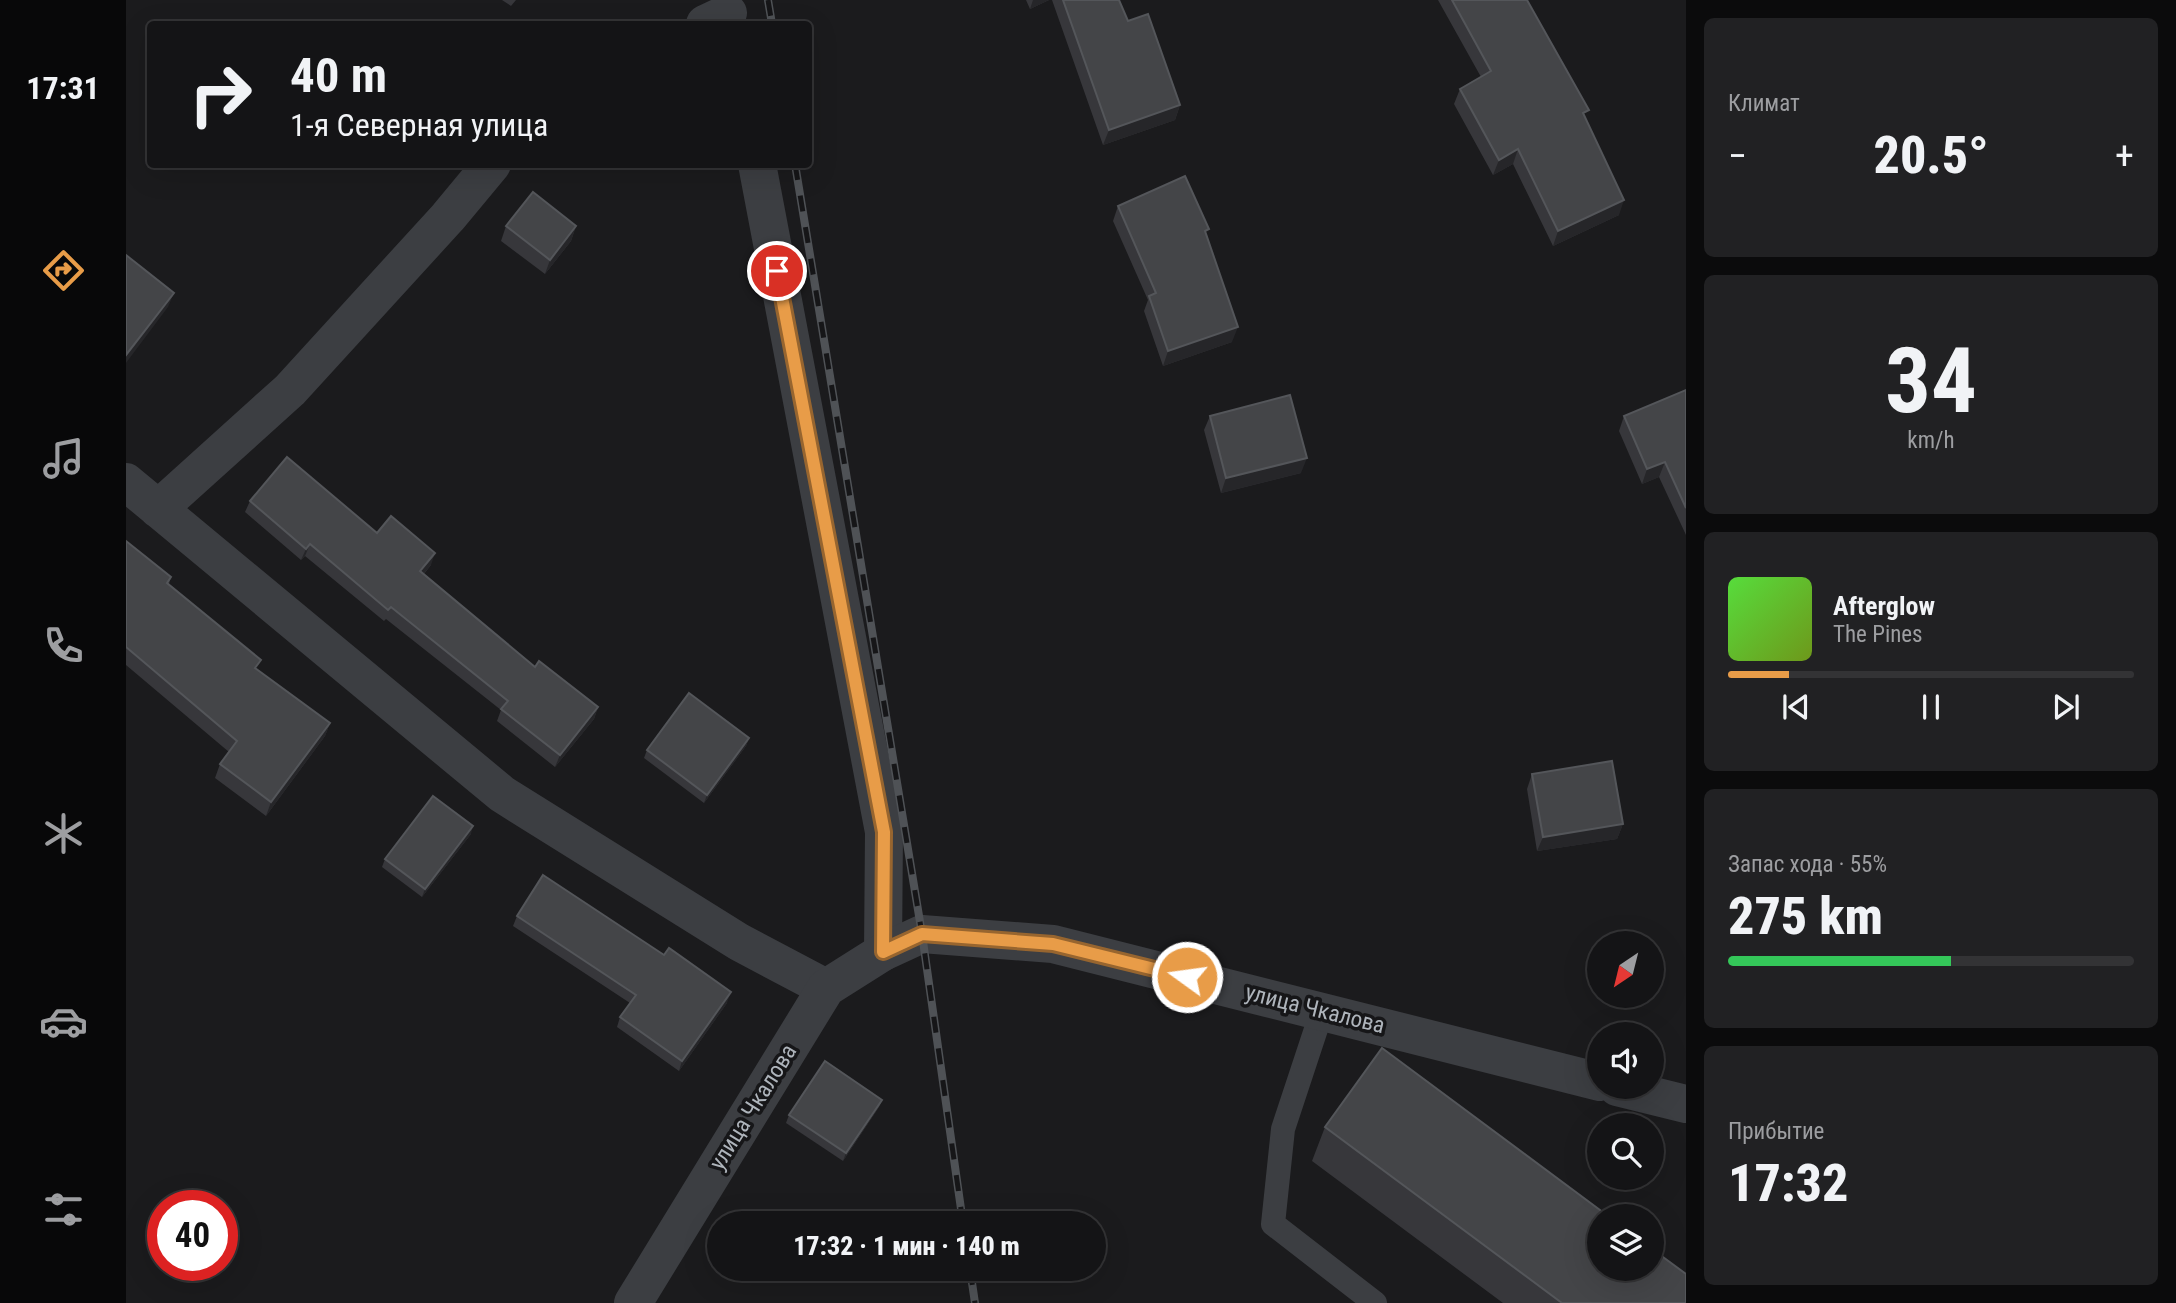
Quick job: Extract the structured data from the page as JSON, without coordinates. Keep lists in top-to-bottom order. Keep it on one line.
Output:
{"streets":{"street":["улица Чкалова"]},"north":"bottom left","page":{"tabs":"17:31","tile":["Климат",["34","km/h"],["Запас хода · 55%","275 km"],["Прибытие","17:32"]],"turn":["40 m","1-я Северная улица"],"heat":["−","20.5°","+"],"song":["Afterglow","The Pines"],"limit":"40","trip":"17:32 · 1 мин · 140 m"}}
